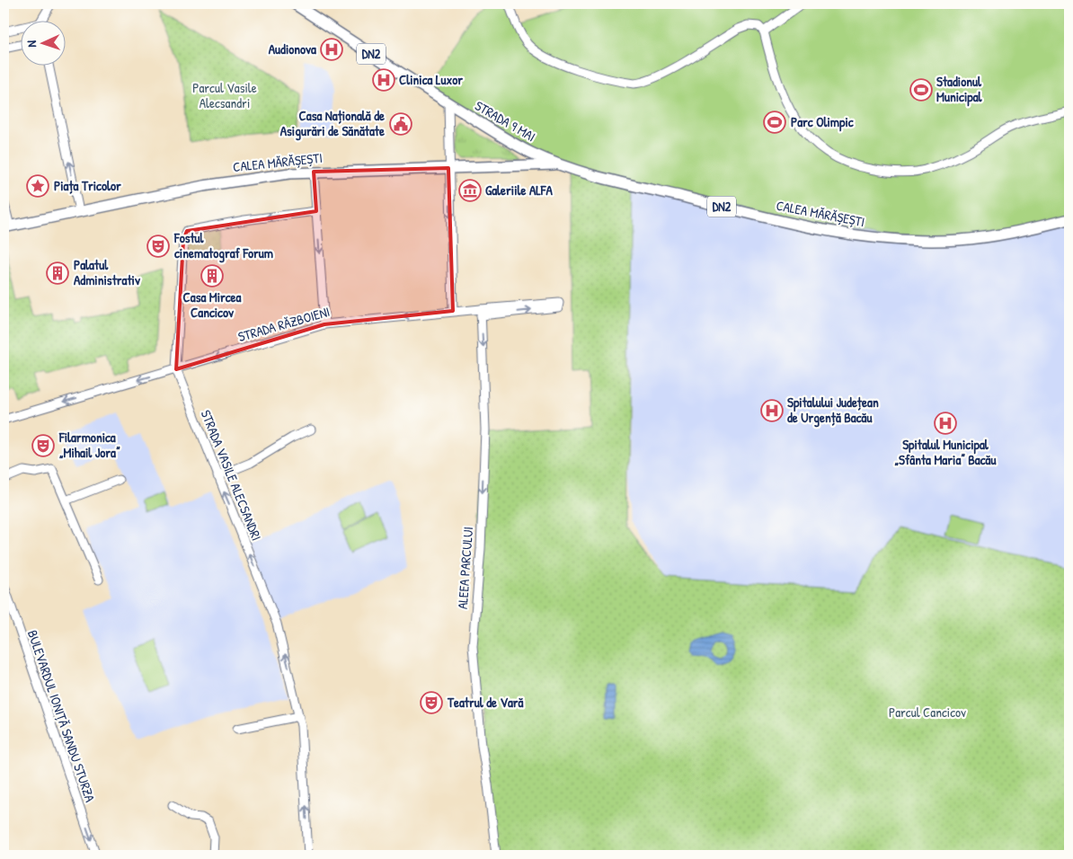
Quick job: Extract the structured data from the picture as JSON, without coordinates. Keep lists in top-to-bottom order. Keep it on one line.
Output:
{"streets":{"main road":["DN2","STRADA 9 MAI","CALEA MĂRĂȘEȘTI"],"street":["STRADA RĂZBOIENI","STRADA VASILE ALECSANDRI","ALEEA PARCULUI","BULEVARDUL IONIȚĂ SANDU STURZA"]},"crossings":[["STRADA 9 MAI","CALEA MĂRĂȘEȘTI"],["STRADA RĂZBOIENI","STRADA VASILE ALECSANDRI"]],"one_way":["STRADA RĂZBOIENI","ALEEA PARCULUI","BULEVARDUL IONIȚĂ SANDU STURZA"],"parks":["Parcul Vasile Alecsandri","Parcul Cancicov"],"places":{"hospital":["Audionova","Clinica Luxor","Spitalului Județean de Urgență Bacău","Spitalul Municipal „Sfânta Maria” Bacău"],"sports":["Stadionul Municipal","Parc Olimpic"],"public building":["Casa Națională de Asigurări de Sănătate"],"place":["Piața Tricolor"],"museum":["Galeriile ALFA"],"theatre":["Fostul cinematograf Forum","Filarmonica „Mihail Jora”","Teatrul de Vară"],"building":["Palatul Administrativ","Casa Mircea Cancicov"]},"north":"left"}
